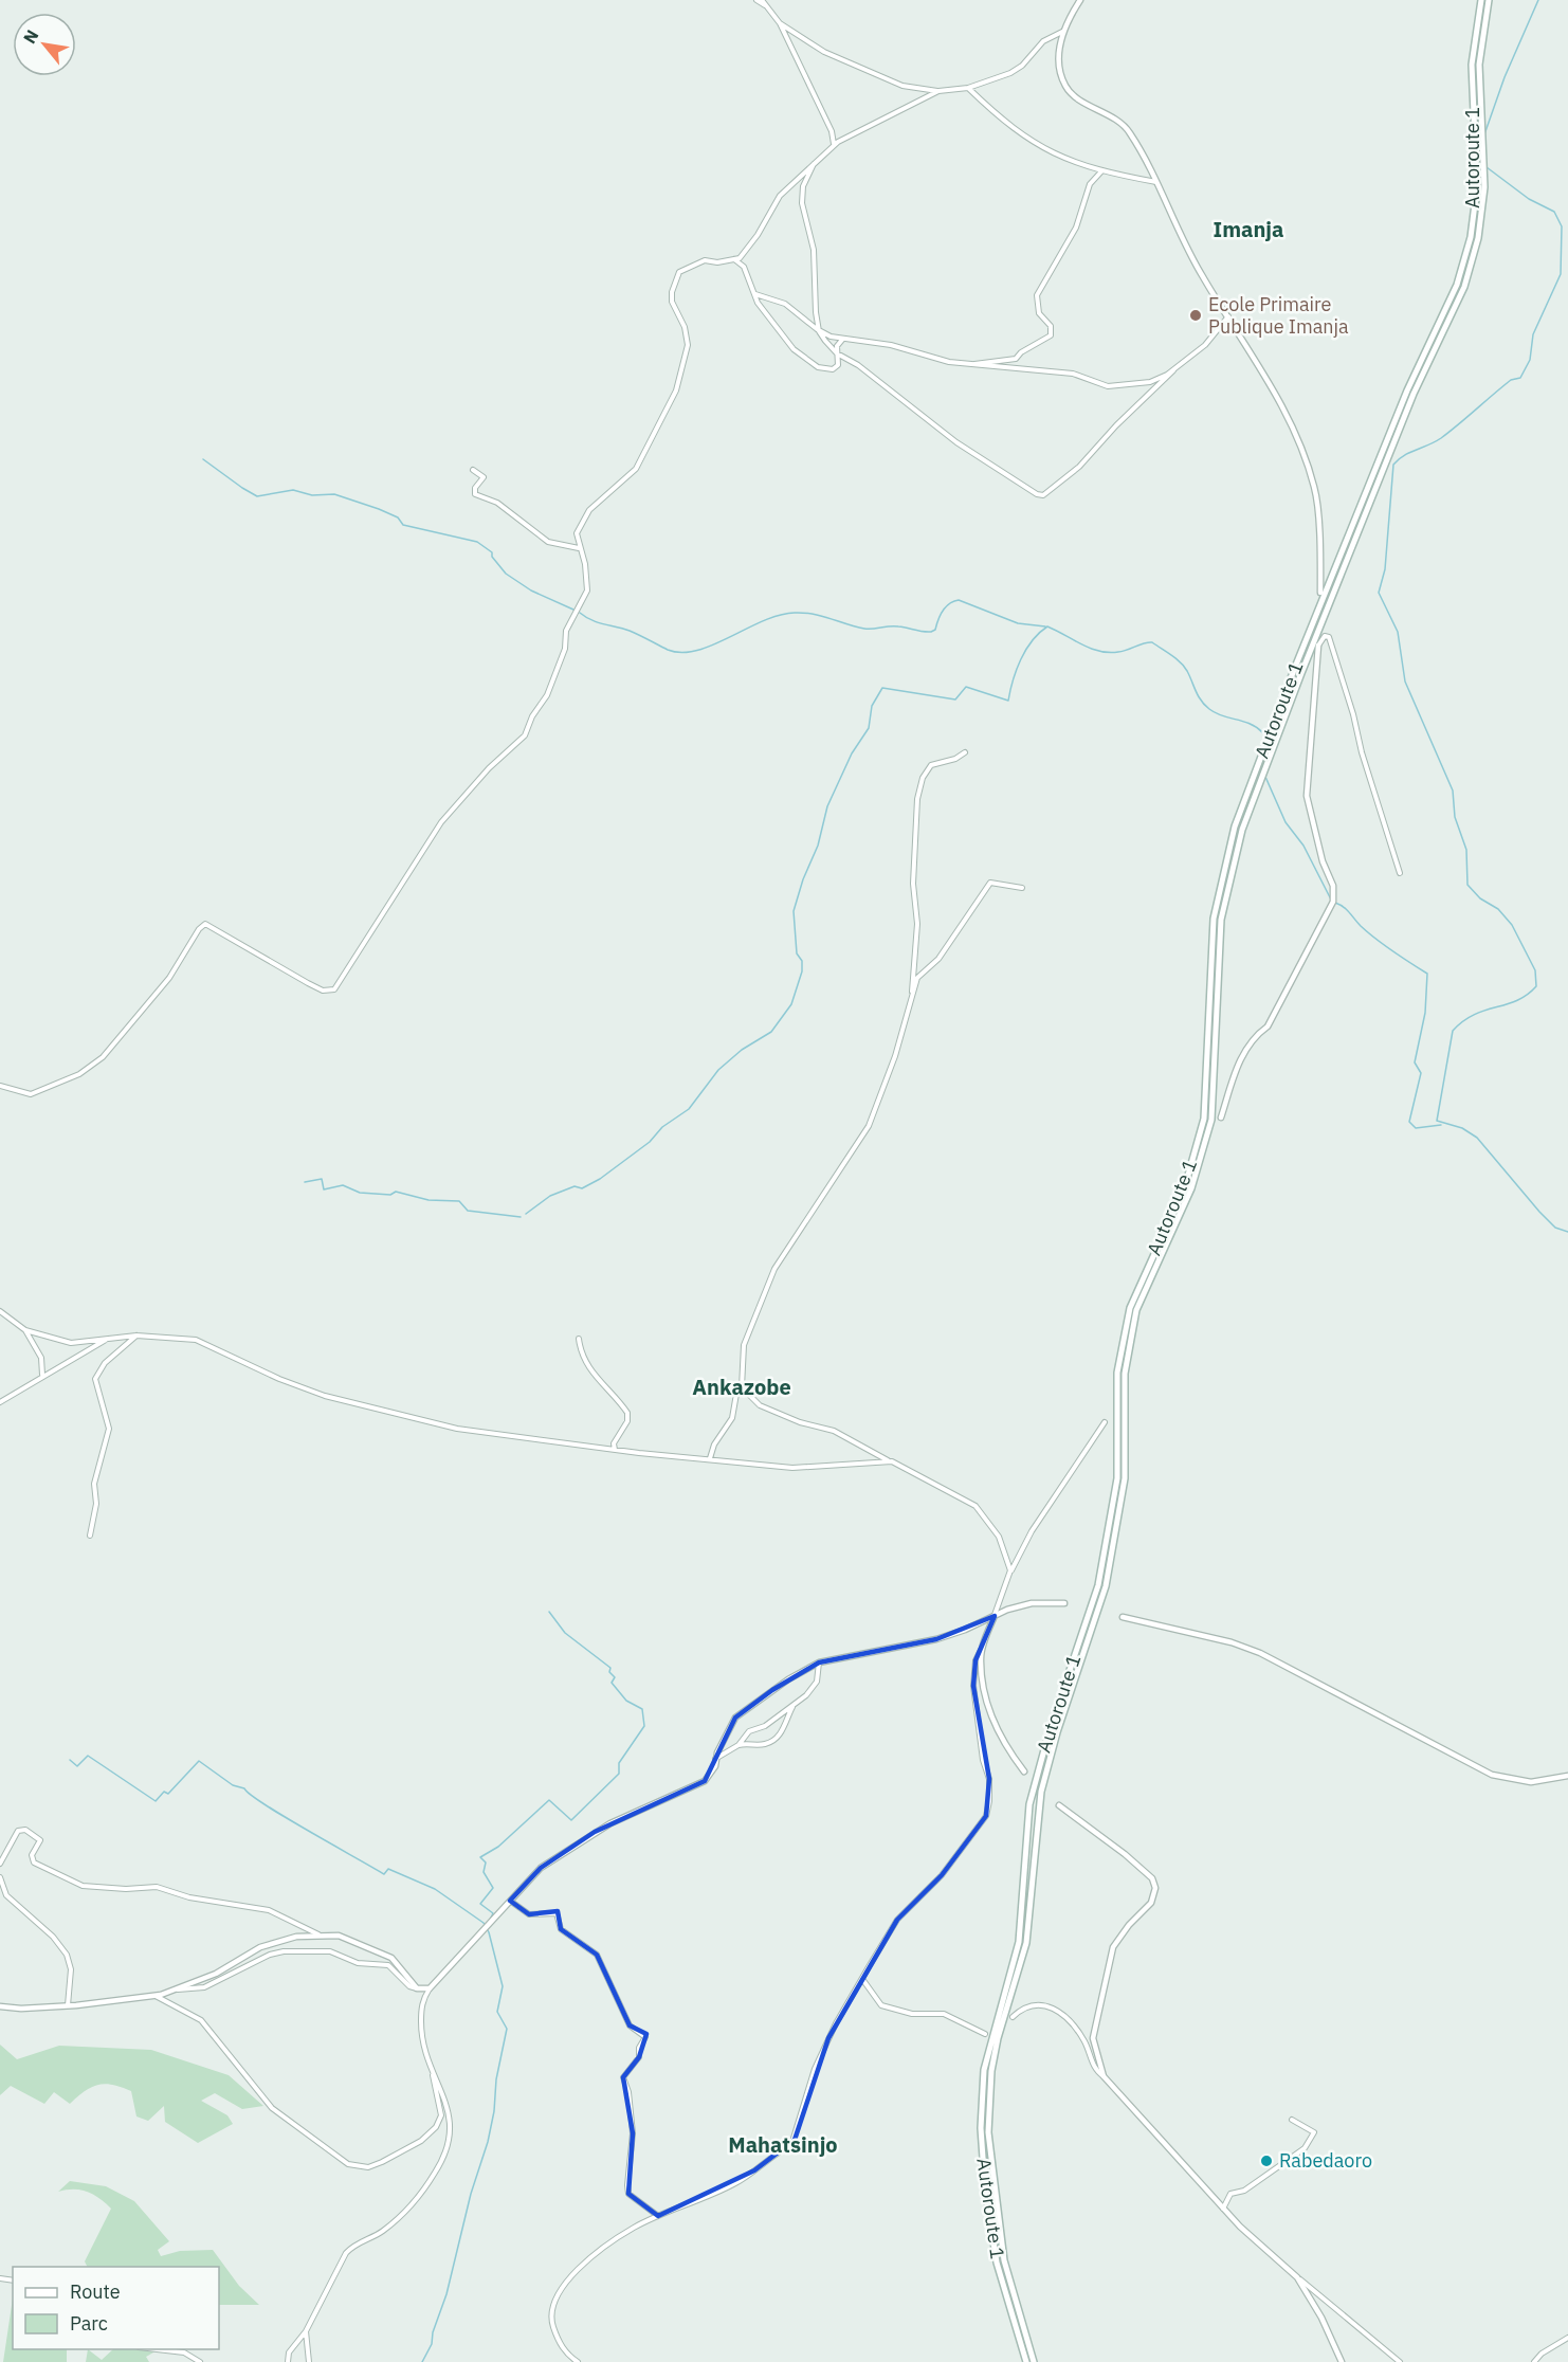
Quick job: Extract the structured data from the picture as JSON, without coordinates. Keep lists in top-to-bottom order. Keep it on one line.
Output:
{"streets":{"main road":["Autoroute 1"]},"districts":["Imanja","Ankazobe","Mahatsinjo"],"places":["Ecole Primaire Publique Imanja","Rabedaoro"],"legend":["Route","Parc"],"north":"top left"}
